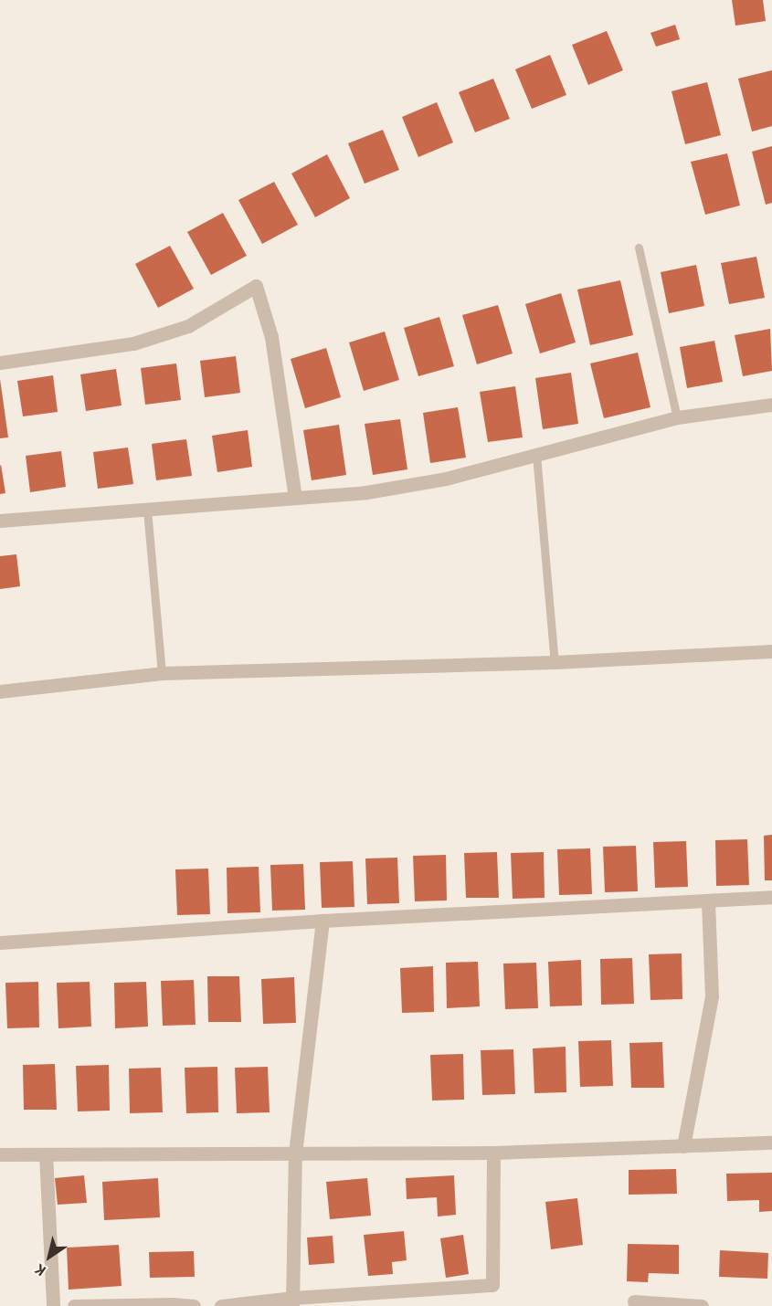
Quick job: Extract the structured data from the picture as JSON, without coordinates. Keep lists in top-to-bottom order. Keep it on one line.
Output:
{"north":"bottom left"}
